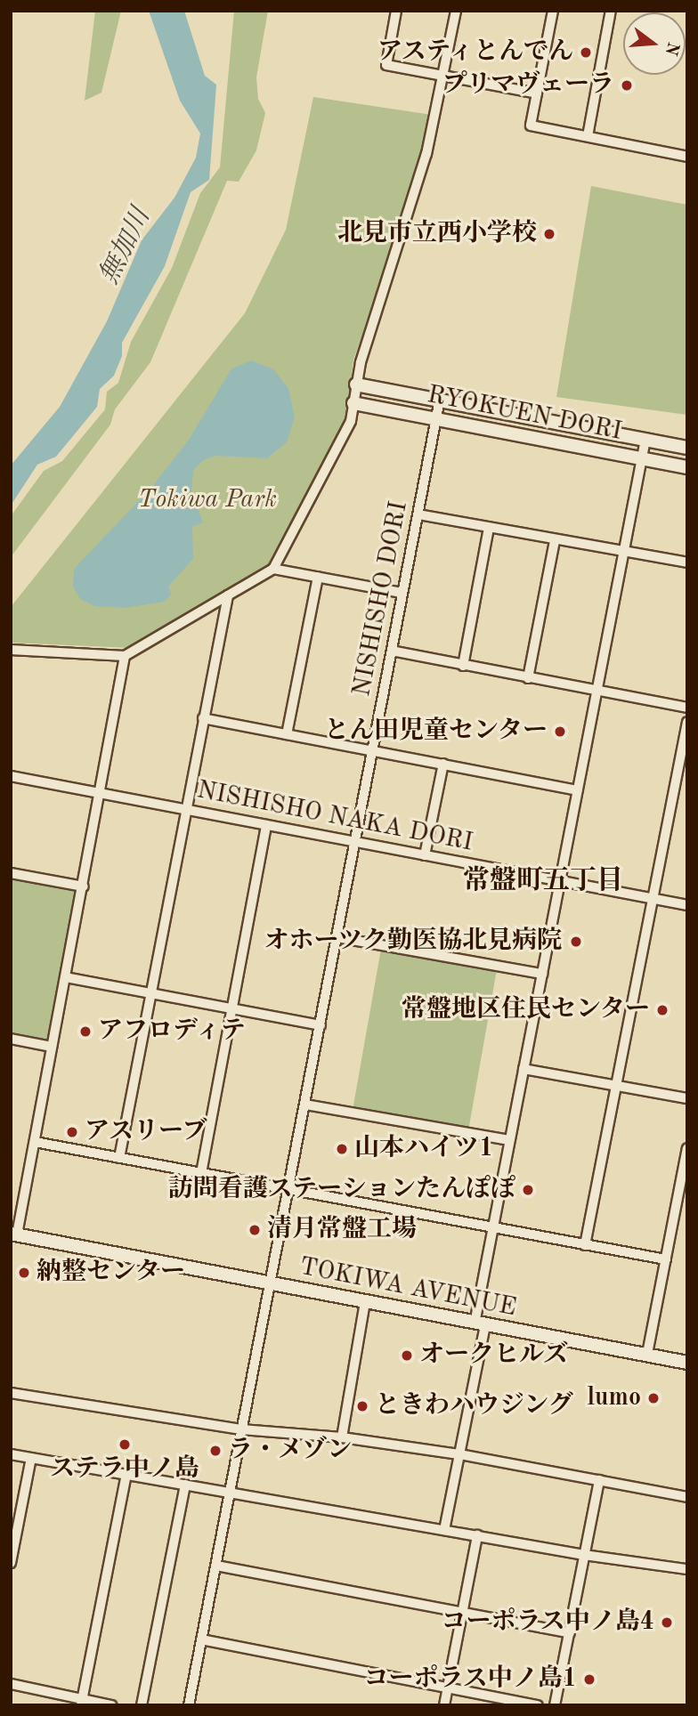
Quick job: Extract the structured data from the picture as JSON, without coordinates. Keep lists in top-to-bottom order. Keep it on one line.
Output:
{"streets":{"street":["RYOKUEN DORI","NISHISHO DORI","NISHISHO NAKA DORI","TOKIWA AVENUE"]},"crossings":[["RYOKUEN DORI","NISHISHO DORI"],["NISHISHO DORI","NISHISHO NAKA DORI"],["NISHISHO DORI","TOKIWA AVENUE"]],"districts":["常盤町五丁目"],"water":["無加川"],"parks":["Tokiwa Park"],"places":["アスティとんでん","プリマヴェーラ","北見市立西小学校","とん田児童センター","オホーツク勤医協北見病院","常盤地区住民センター","アフロディテ","アスリーブ","山本ハイツ1","訪問看護ステーションたんぽぽ","清月常盤工場","納整センター","オークヒルズ","lumo","ときわハウジング","ステラ中ノ島","ラ・メゾン","コーポラス中ノ島4","コーポラス中ノ島1"],"north":"right"}
